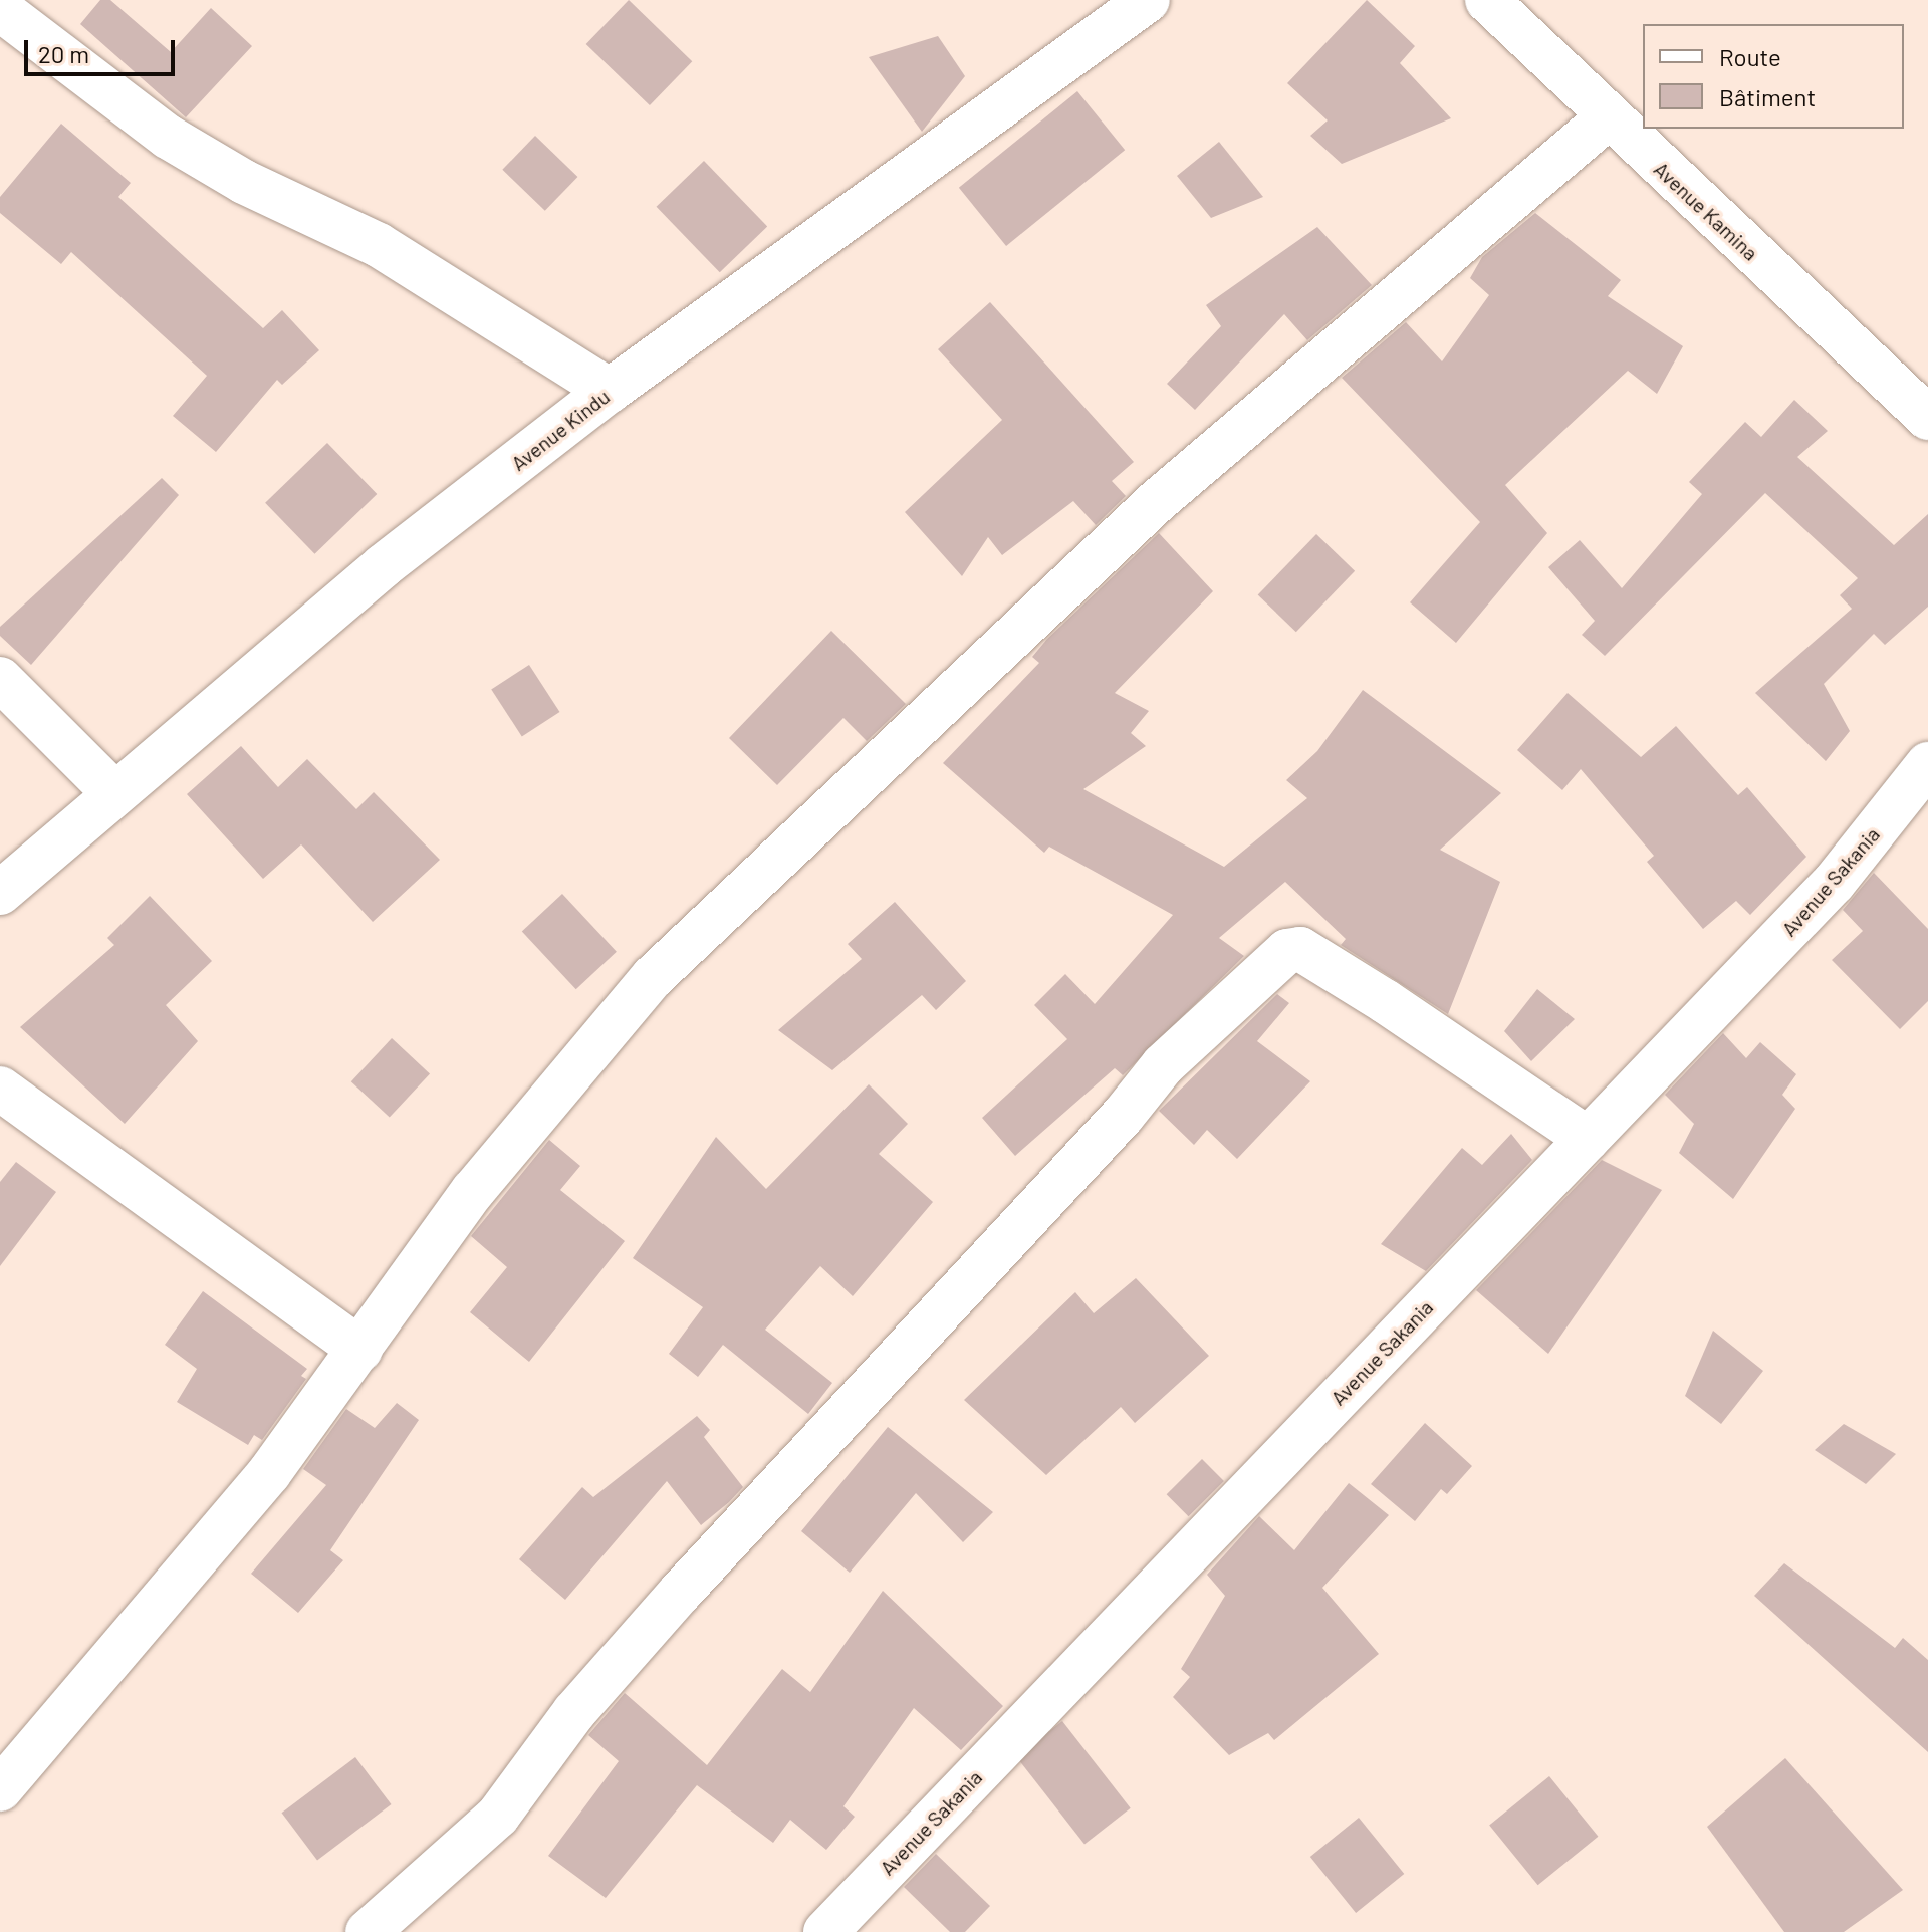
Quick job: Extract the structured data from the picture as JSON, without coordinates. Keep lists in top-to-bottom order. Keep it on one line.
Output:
{"streets":{"street":["Avenue Kamina","Avenue Kindu","Avenue Sakania"]},"legend":["Route","Bâtiment"],"scale_bar":"20 m"}
